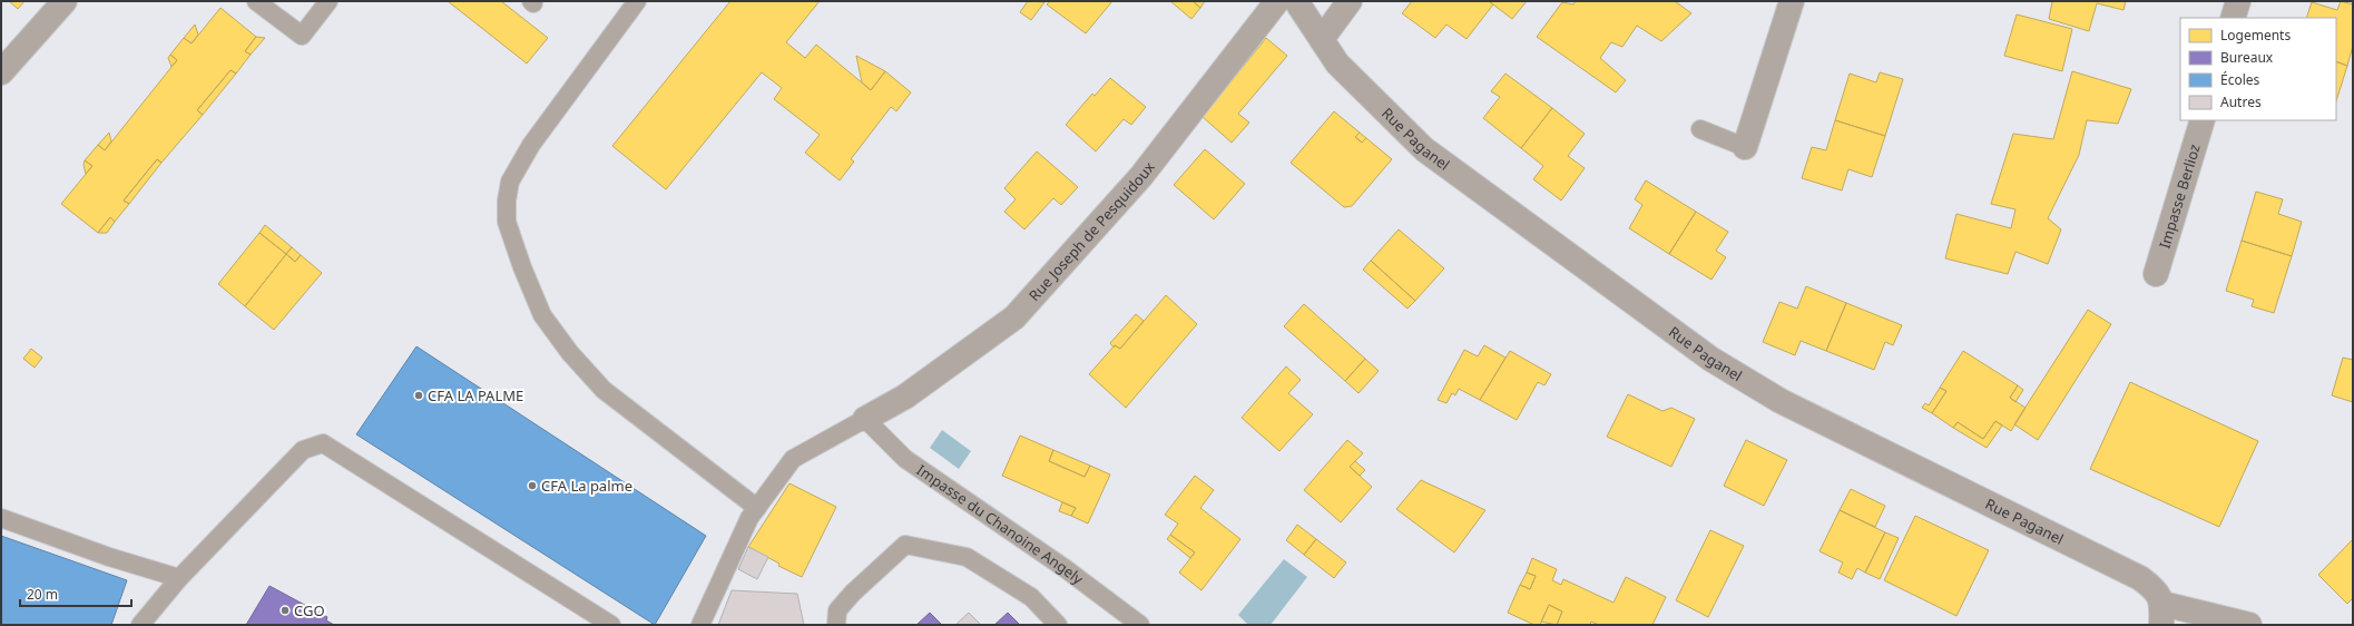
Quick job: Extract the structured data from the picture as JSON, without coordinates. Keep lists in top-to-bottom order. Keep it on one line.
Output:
{"streets":{"street":["Rue Paganel","Impasse Berlioz","Rue Joseph de Pesquidoux"],"lane":["Impasse du Chanoine Angely"]},"crossings":[["Rue Joseph de Pesquidoux","Impasse du Chanoine Angely"]],"places":["CFA LA PALME","CFA La palme","CGO"],"legend":["Logements","Bureaux","Écoles","Autres"],"scale_bar":"20 m"}
